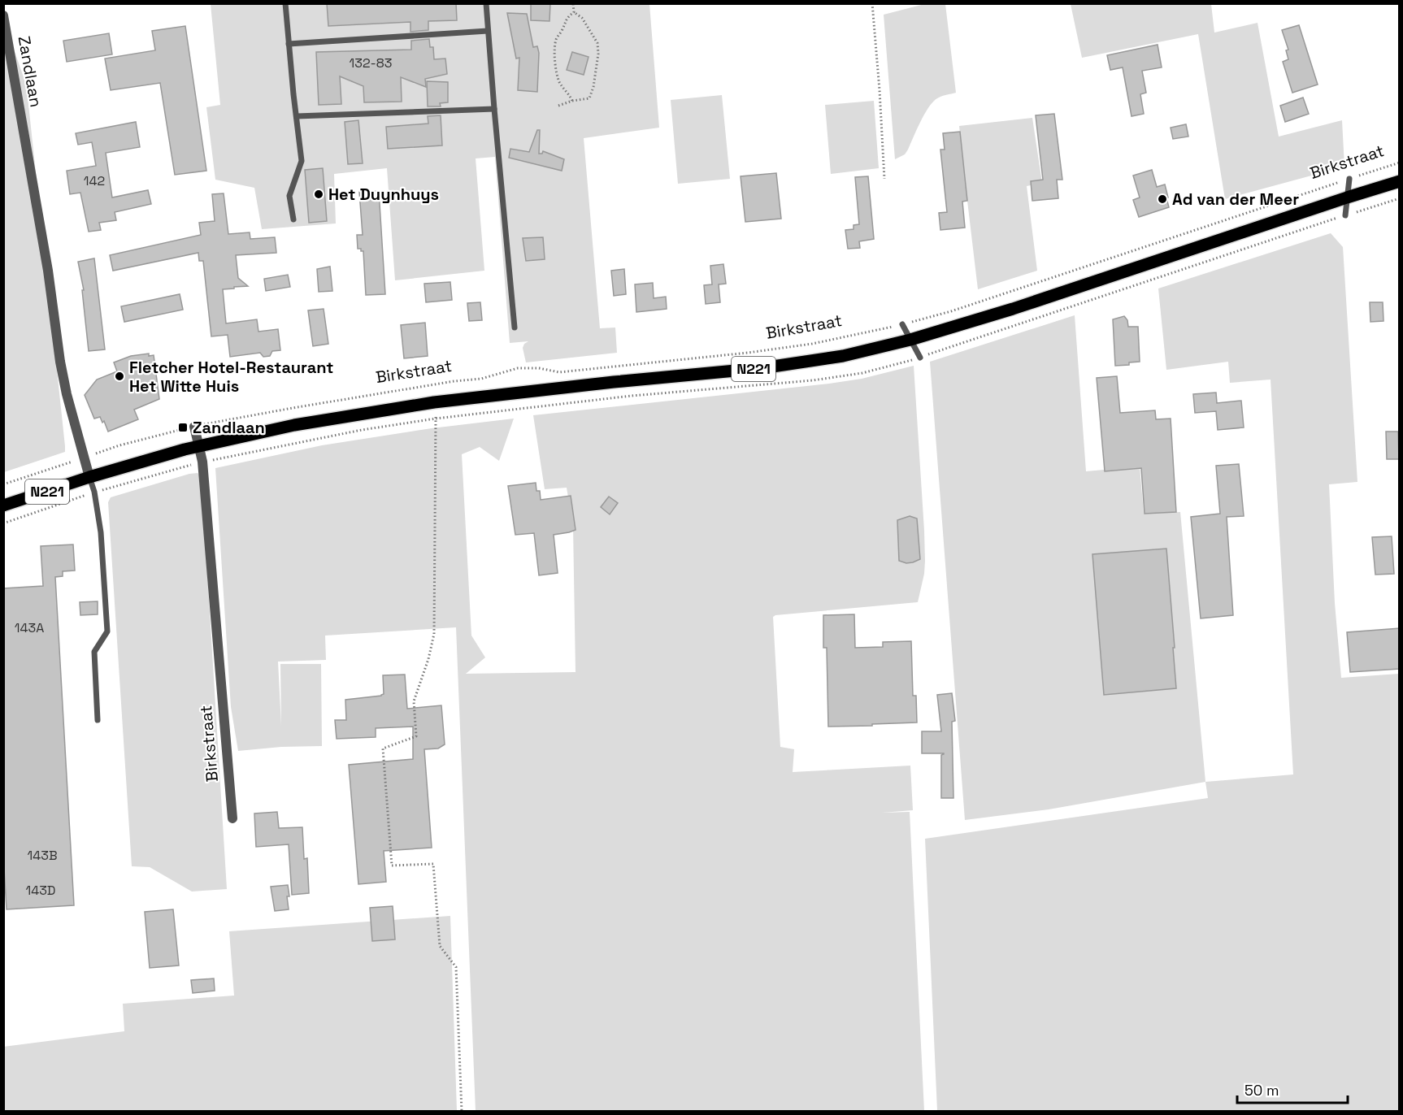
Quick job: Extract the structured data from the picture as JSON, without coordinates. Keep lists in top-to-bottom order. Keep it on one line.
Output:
{"streets":{"main road":["Birkstraat","N221"],"street":["Zandlaan"]},"crossings":[["Zandlaan","Birkstraat"]],"places":{"other":["Het Duynhuys","Ad van der Meer","Fletcher Hotel-Restaurant Het Witte Huis"],"transit":["Zandlaan"]},"house_numbers":["132-83","142","143A","143B","143D"],"scale_bar":"50 m"}
